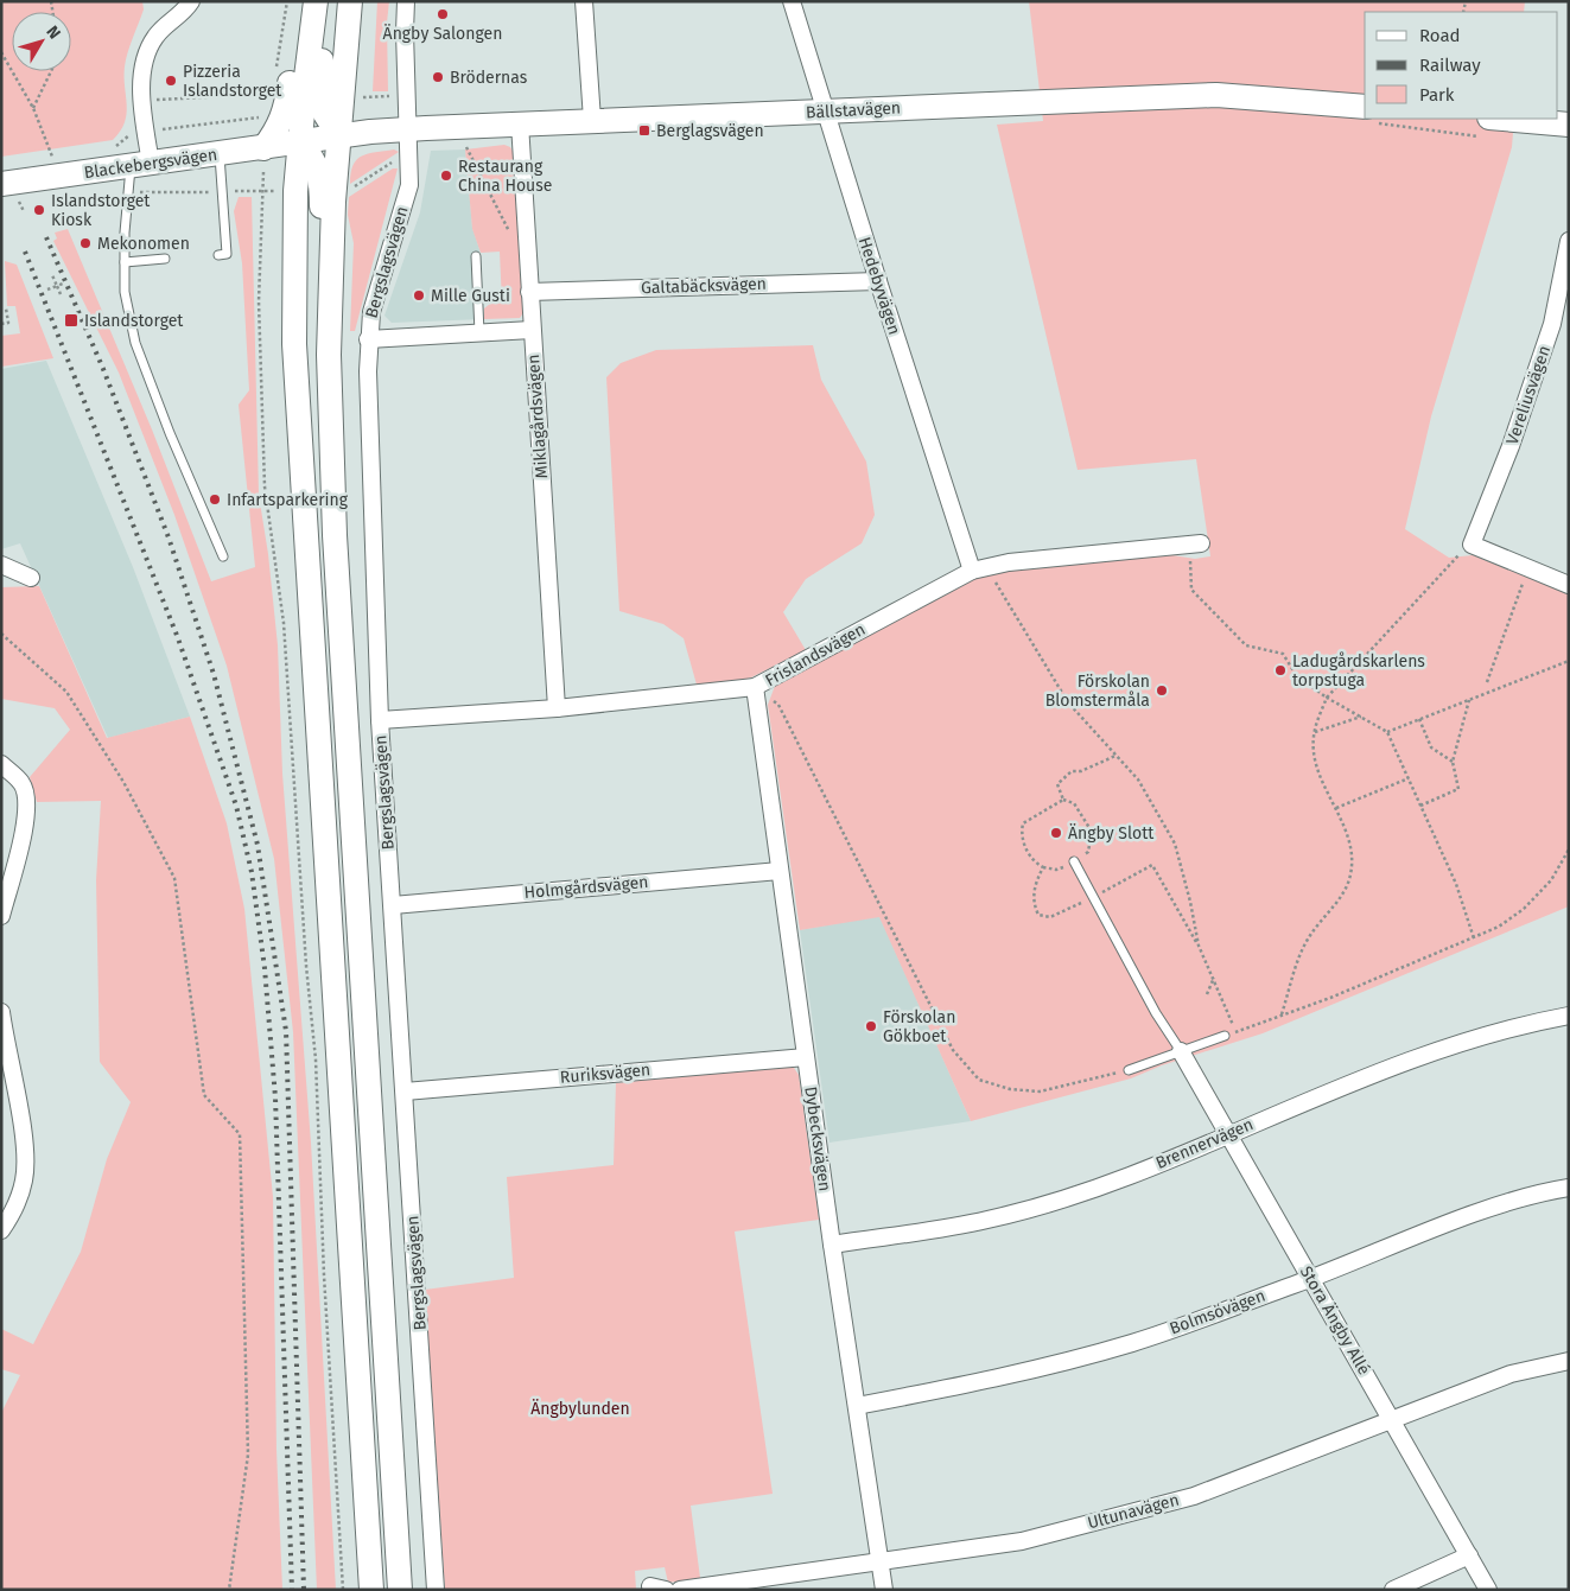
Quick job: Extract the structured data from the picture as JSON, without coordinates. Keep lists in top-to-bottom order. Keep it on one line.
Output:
{"streets":{"main road":["Bällstavägen","Blackebergsvägen"],"street":["Bergslagsvägen","Galtabäcksvägen","Hedebyvägen","Vereliusvägen","Miklagårdsvägen","Frislandsvägen","Holmgårdsvägen","Ruriksvägen","Dybecksvägen","Brennervägen","Bolmsövägen","Stora Ängby Allé","Ultunavägen"]},"crossings":[["Bällstavägen","Blackebergsvägen"],["Bällstavägen","Bergslagsvägen"],["Bällstavägen","Hedebyvägen"],["Bällstavägen","Miklagårdsvägen"],["Bergslagsvägen","Frislandsvägen"],["Bergslagsvägen","Holmgårdsvägen"],["Bergslagsvägen","Ruriksvägen"],["Galtabäcksvägen","Hedebyvägen"],["Galtabäcksvägen","Miklagårdsvägen"],["Hedebyvägen","Frislandsvägen"],["Miklagårdsvägen","Frislandsvägen"],["Frislandsvägen","Dybecksvägen"],["Holmgårdsvägen","Dybecksvägen"],["Ruriksvägen","Dybecksvägen"],["Dybecksvägen","Brennervägen"],["Dybecksvägen","Bolmsövägen"],["Dybecksvägen","Ultunavägen"],["Brennervägen","Stora Ängby Allé"],["Bolmsövägen","Stora Ängby Allé"],["Stora Ängby Allé","Ultunavägen"]],"parks":["Ängbylunden"],"places":{"other":["Ängby Salongen","Brödernas","Pizzeria Islandstorget","Restaurang China House","Islandstorget Kiosk","Mekonomen","Mille Gusti","Infartsparkering","Ladugårdskarlens torpstuga","Förskolan Blomstermåla","Ängby Slott","Förskolan Gökboet"],"transit":["Berglagsvägen","Islandstorget"]},"legend":["Road","Railway","Park"],"north":"top right"}
